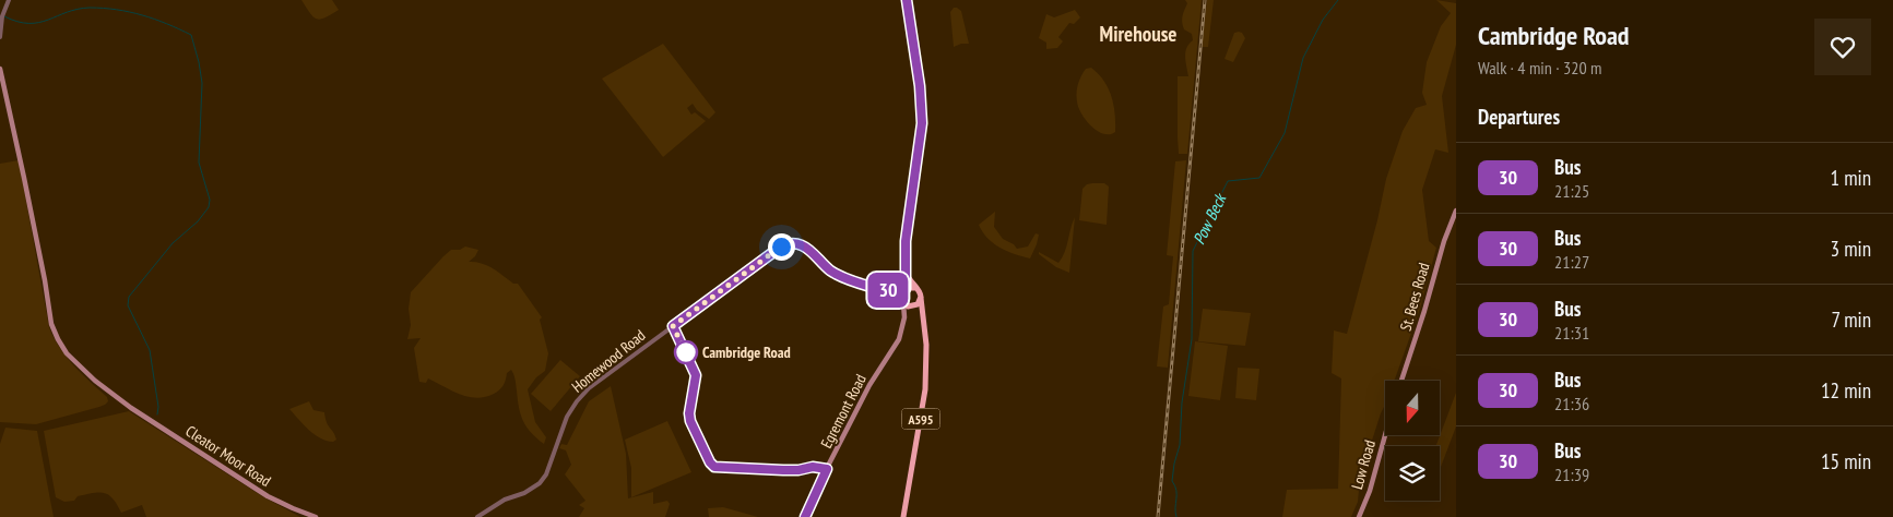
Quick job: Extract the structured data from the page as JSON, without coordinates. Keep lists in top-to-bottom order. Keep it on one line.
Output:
{"streets":{"highway":["A595"],"main road":["St. Bees Road","Egremont Road","Cleator Moor Road","Low Road"],"street":["Homewood Road"]},"districts":["Mirehouse"],"water":["Pow Beck"],"places":["Cambridge Road"],"lines":["bus line 30"],"north":"bottom","page":{"on_map":"30","heading":[["Cambridge Road","Walk · 4 min · 320 m"],"Departures"],"list":[{"mark":"30","name":"Bus","note":"21:25","value":"1 min"},{"mark":"30","name":"Bus","note":"21:27","value":"3 min"},{"mark":"30","name":"Bus","note":"21:31","value":"7 min"},{"mark":"30","name":"Bus","note":"21:36","value":"12 min"},{"mark":"30","name":"Bus","note":"21:39","value":"15 min"}]}}
